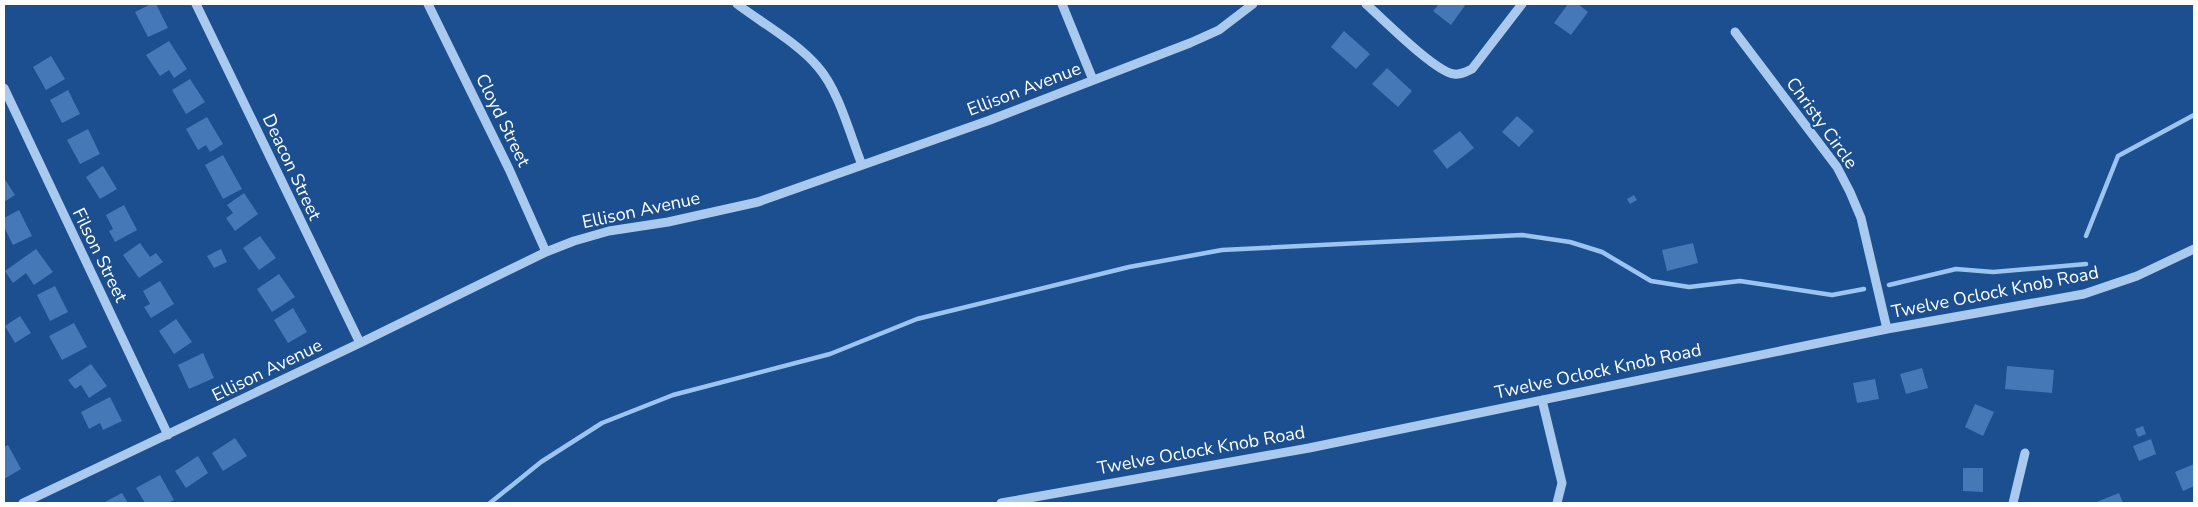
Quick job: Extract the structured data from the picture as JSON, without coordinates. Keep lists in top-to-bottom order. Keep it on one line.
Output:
{"streets":{"street":["Ellison Avenue","Cloyd Street","Christy Circle","Deacon Street","Filson Street","Twelve Oclock Knob Road"]},"crossings":[["Ellison Avenue","Cloyd Street"],["Ellison Avenue","Deacon Street"],["Ellison Avenue","Filson Street"],["Christy Circle","Twelve Oclock Knob Road"]]}
